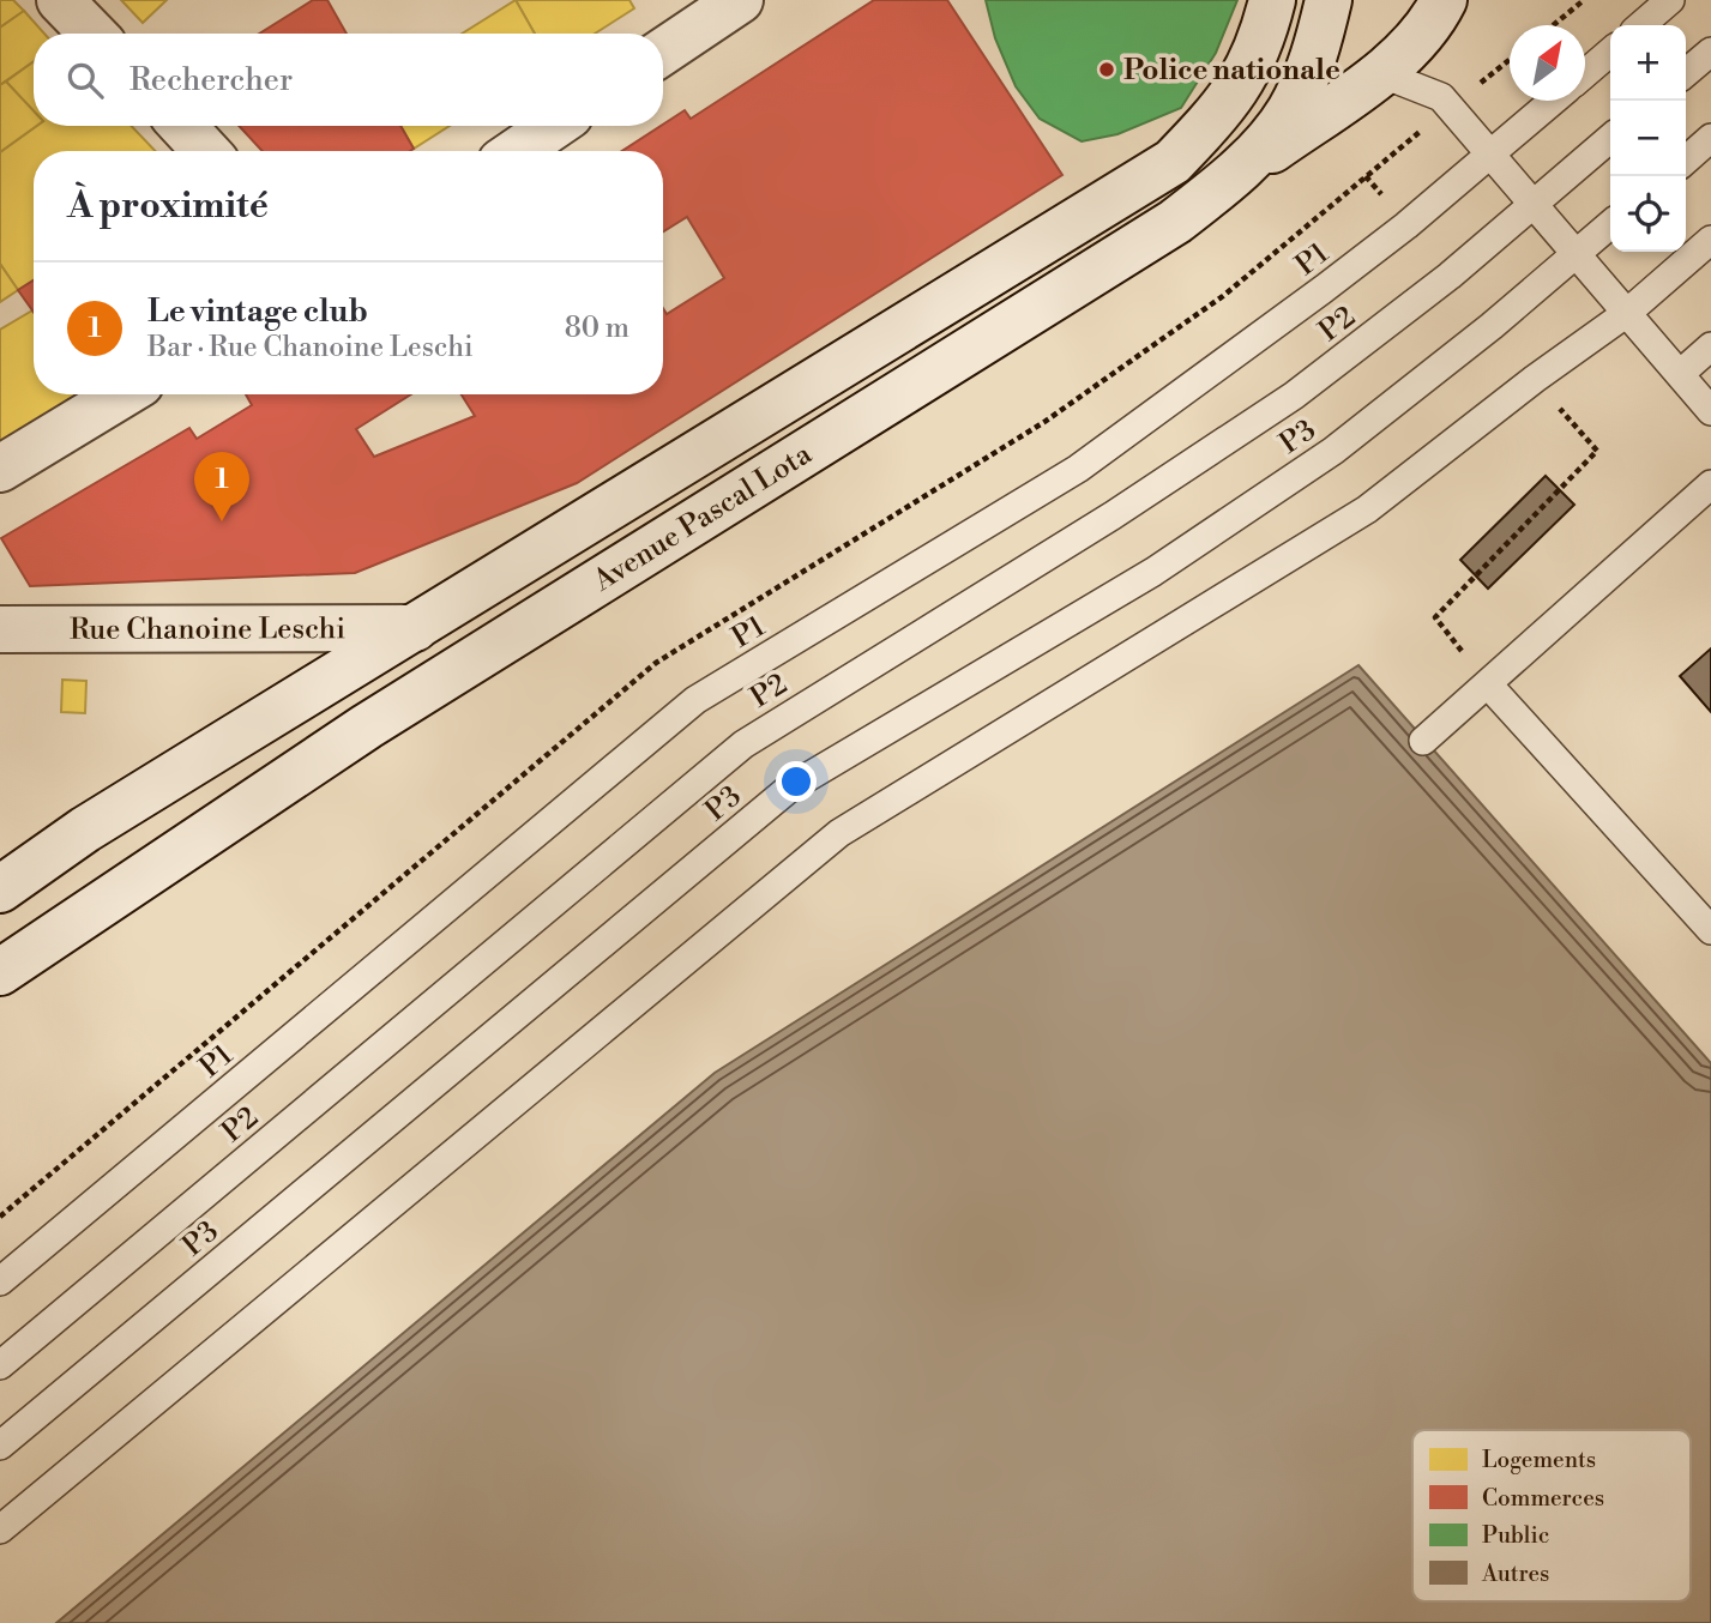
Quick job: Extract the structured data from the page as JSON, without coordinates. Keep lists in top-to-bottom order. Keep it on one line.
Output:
{"streets":{"main road":["Avenue Pascal Lota","Rue Chanoine Leschi"],"lane":["P1","P2","P3"]},"crossings":[["Avenue Pascal Lota","Rue Chanoine Leschi"]],"places":["Police nationale"],"legend":["Logements","Commerces","Public","Autres"],"north":"top right","page":{"map_buttons":["+","−"],"search":"Rechercher","heading":"À proximité","list":[{"mark":"1","name":"Le vintage club","note":"Bar · Rue Chanoine Leschi","value":"80 m"}],"pins":"1"}}
